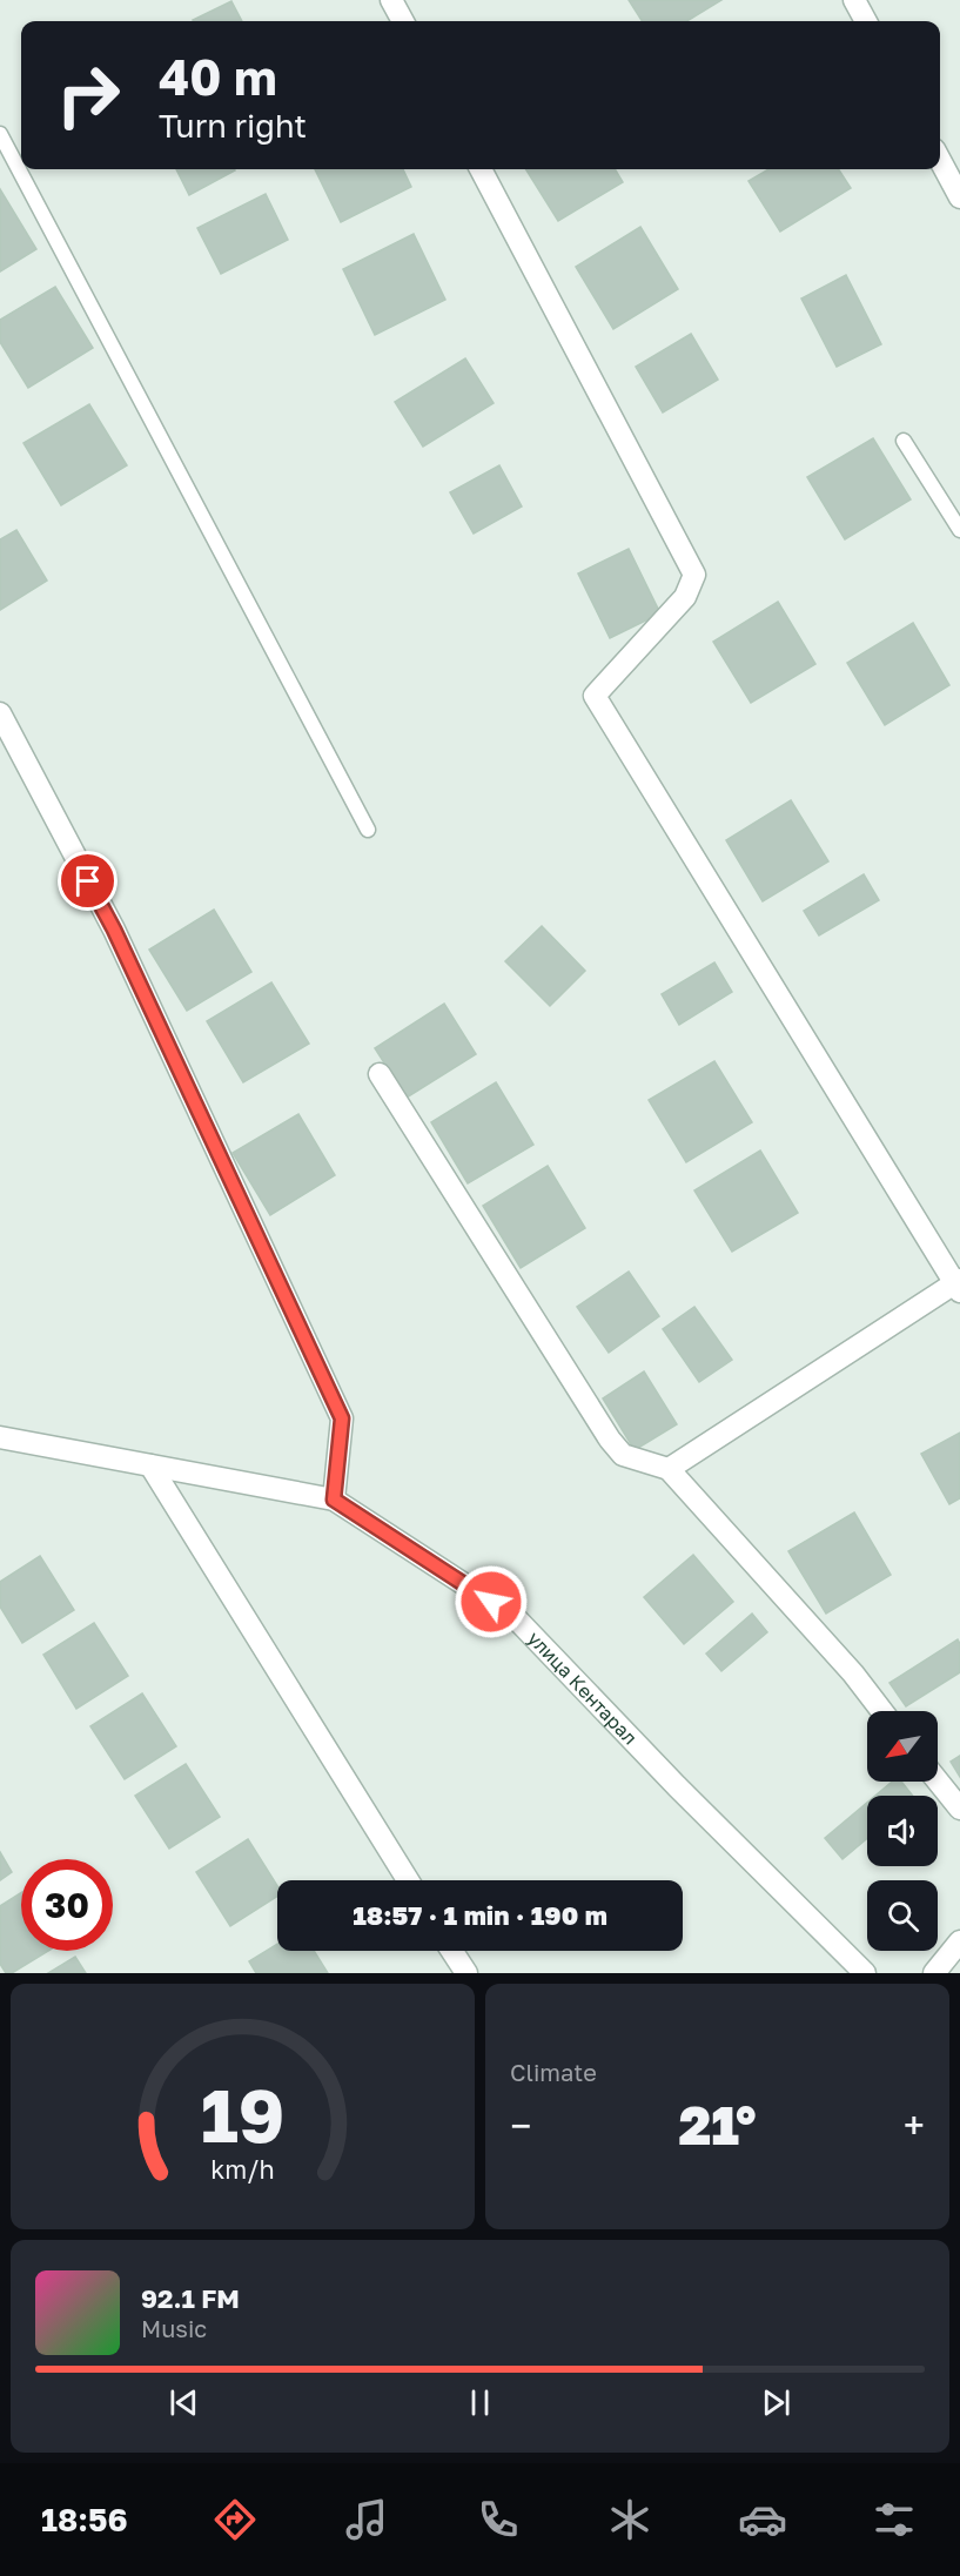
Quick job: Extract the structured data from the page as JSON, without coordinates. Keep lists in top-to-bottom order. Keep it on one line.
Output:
{"streets":{"street":["улица Кентарал"]},"north":"bottom left","page":{"turn":["40 m","Turn right"],"limit":"30","trip":"18:57 · 1 min · 190 m","tile":"Climate","heat":["−","21°","+"],"song":["92.1 FM","Music"],"tabs":"18:56","gauge":["19","km/h"]}}
